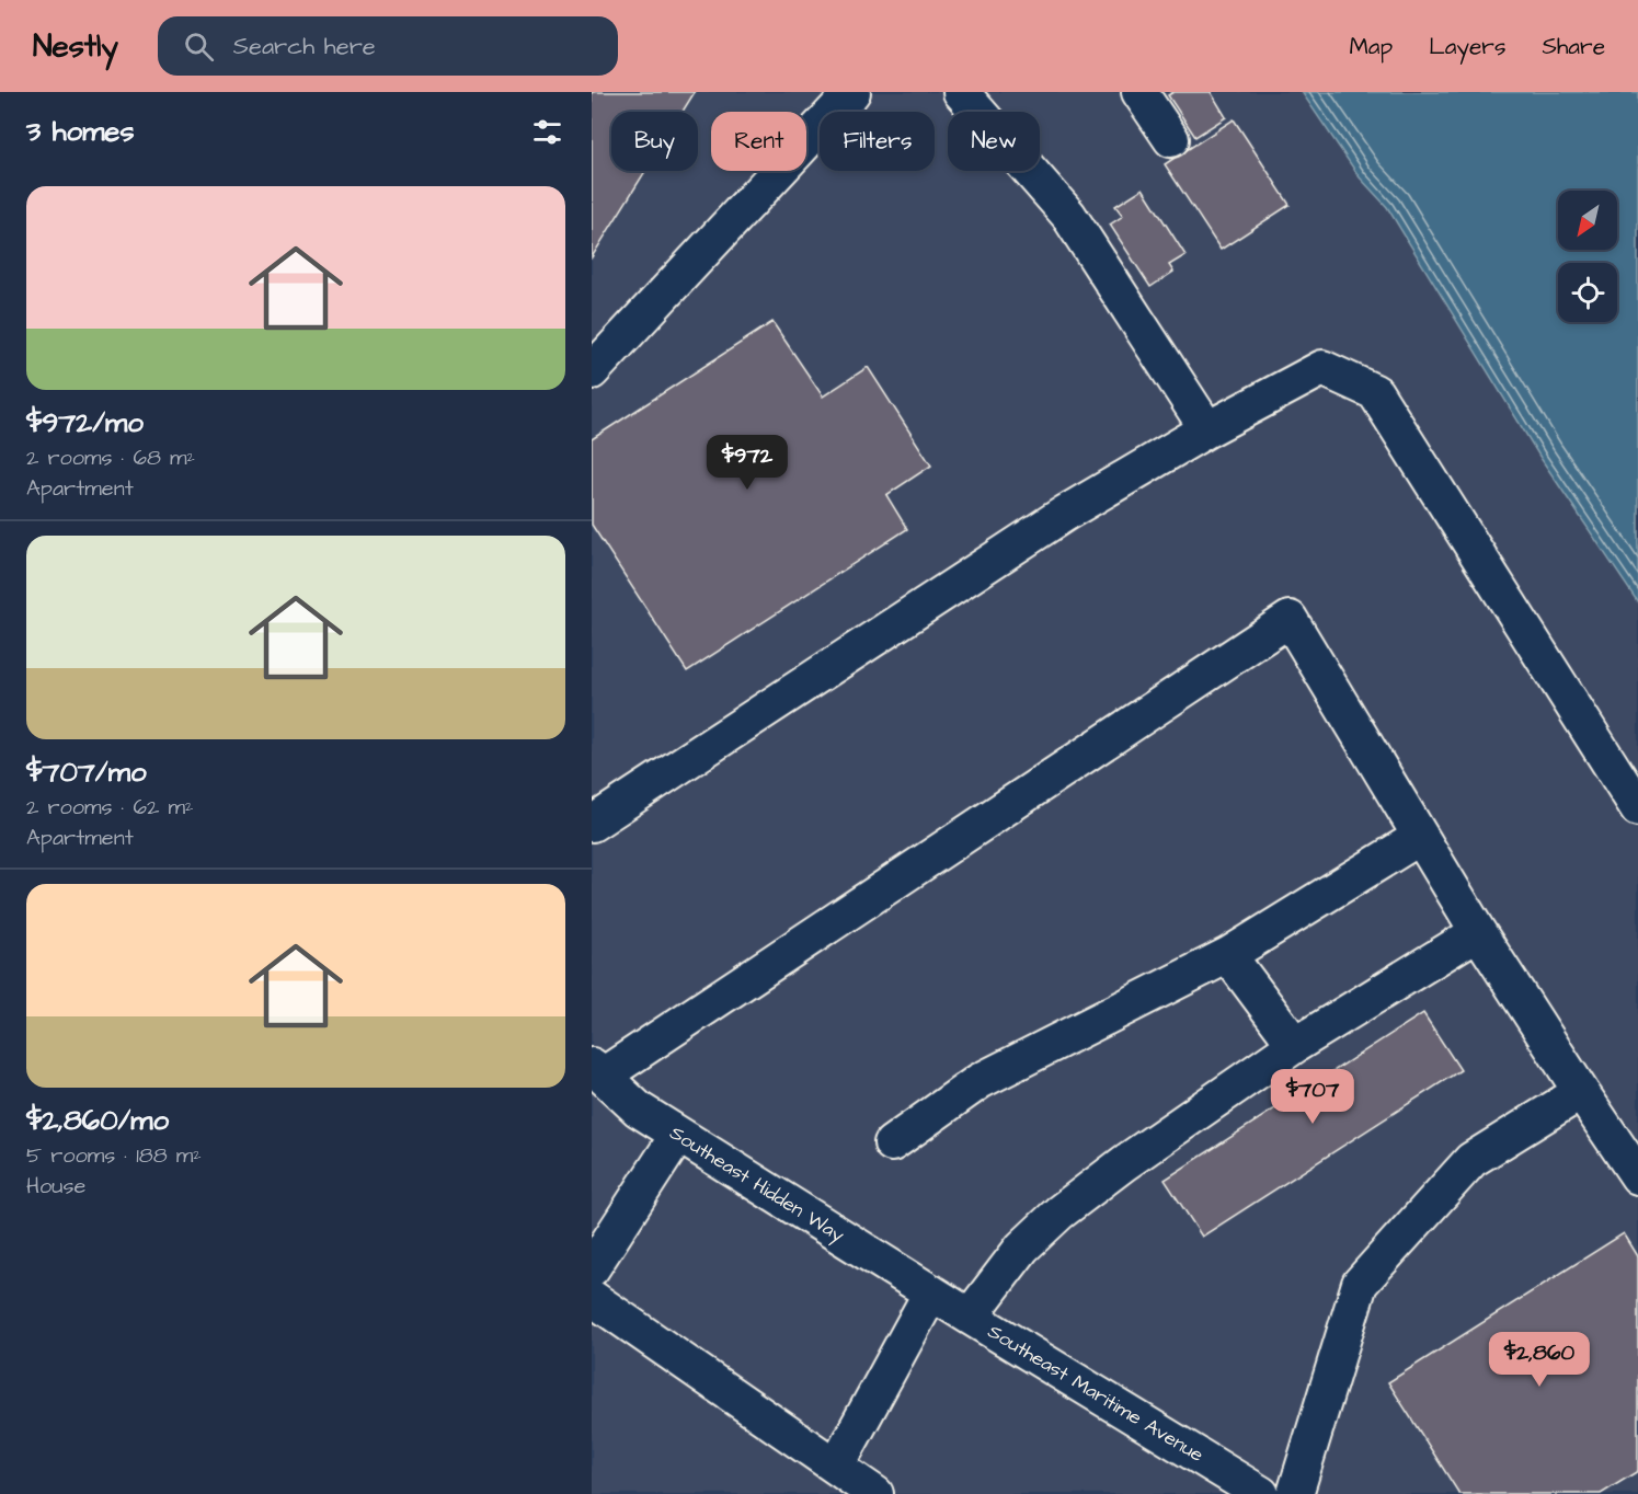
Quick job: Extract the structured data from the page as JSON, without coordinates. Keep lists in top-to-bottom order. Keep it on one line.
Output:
{"streets":{"lane":["Southeast Hidden Way","Southeast Maritime Avenue"]},"crossings":[["Southeast Hidden Way","Southeast Maritime Avenue"]],"north":"bottom left","page":{"header":"Nestly","search":"Search here","nav":["Map","Layers","Share"],"heading":"3 homes","chip":["Buy","Rent","Filters","New"],"list":[{"name":"$972/mo","note":"2 rooms · 68 m² · Apartment"},{"name":"$707/mo","note":"2 rooms · 62 m² · Apartment"},{"name":"$2,860/mo","note":"5 rooms · 188 m² · House"}],"price":["$972","$707","$2,860"]}}
